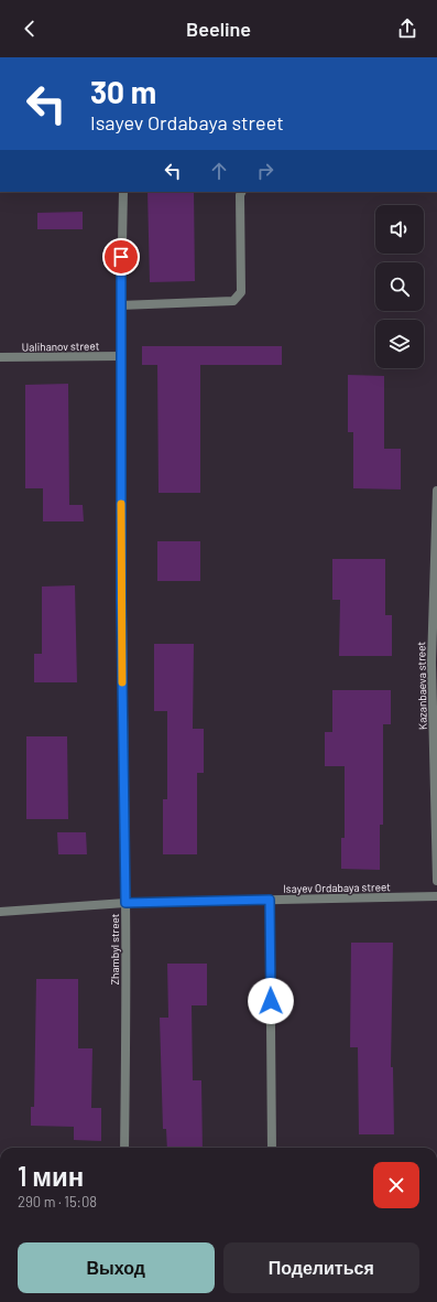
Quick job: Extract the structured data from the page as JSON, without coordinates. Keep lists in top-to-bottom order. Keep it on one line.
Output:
{"streets":{"street":["Ualihanov street","Kazanbaeva street","Isayev Ordabaya street","Zhambyl street"]},"crossings":[["Ualihanov street","Zhambyl street"],["Isayev Ordabaya street","Zhambyl street"]],"page":{"header":"Beeline","turn":["30 m","Isayev Ordabaya street"],"heading":["1 мин","290 m · 15:08"],"buttons":["Выход","Поделиться"]}}
